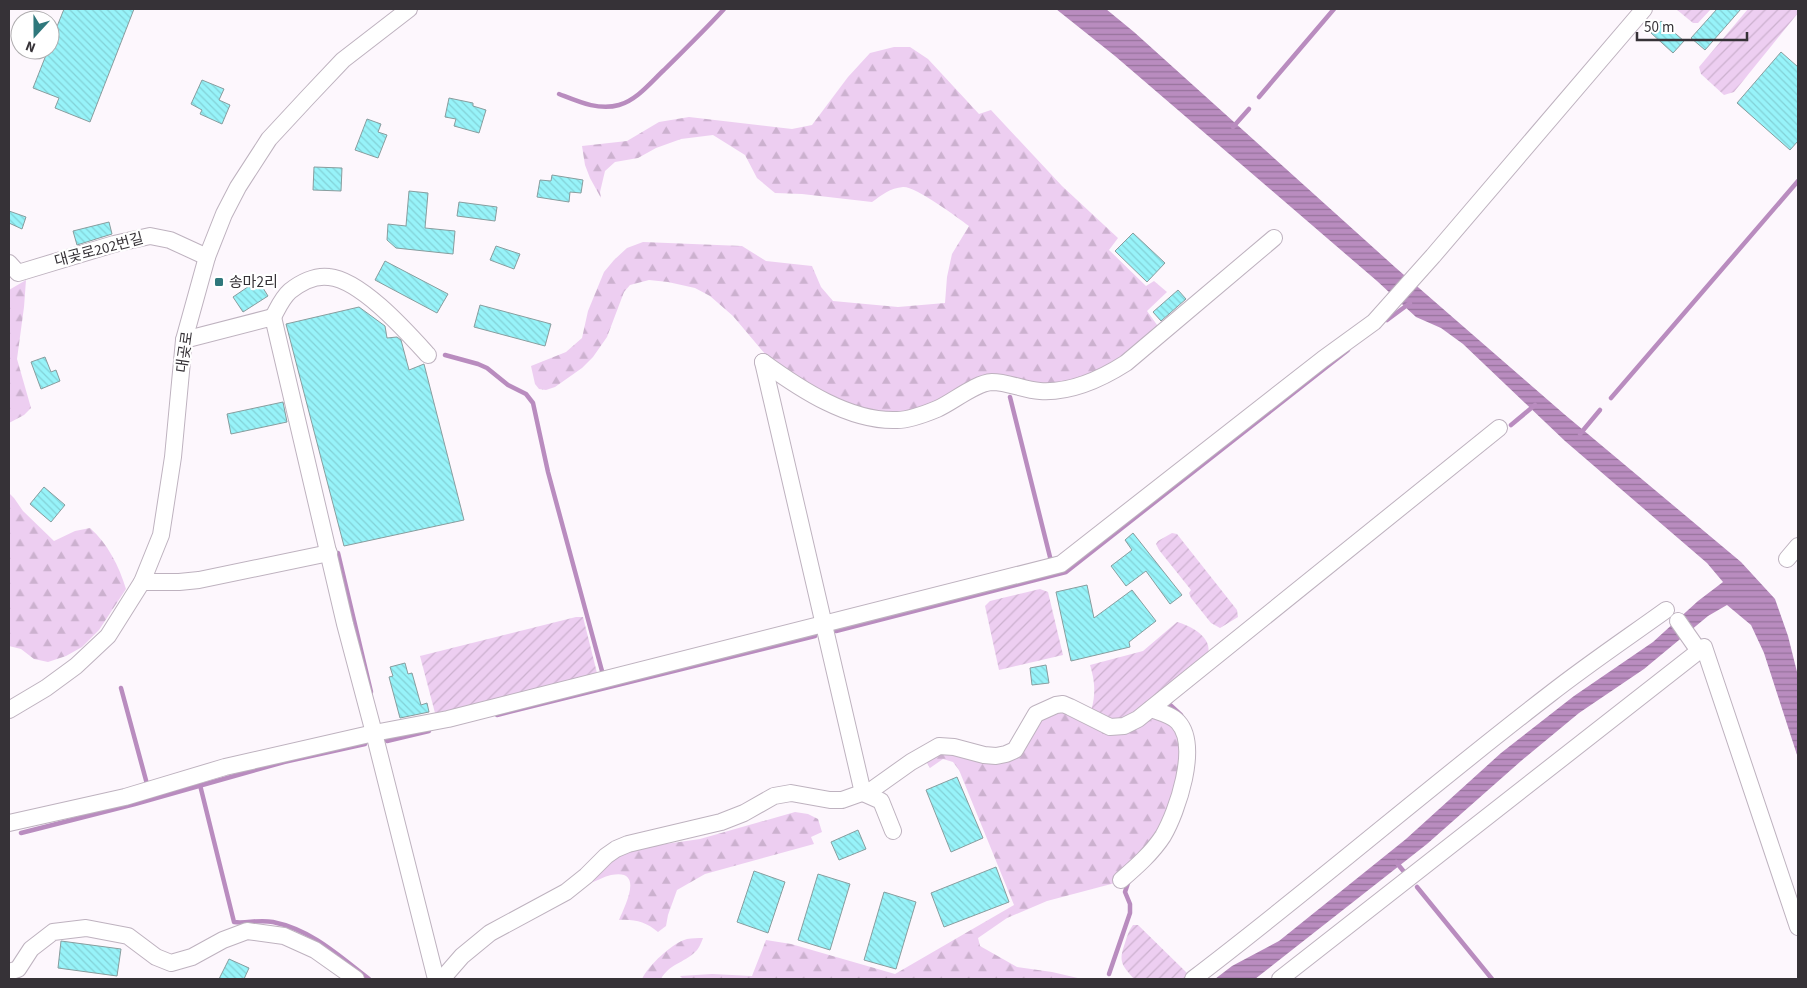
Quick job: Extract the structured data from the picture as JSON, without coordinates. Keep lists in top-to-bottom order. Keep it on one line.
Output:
{"streets":{"street":["대곶로202번길","대곶로"]},"crossings":[["대곶로202번길","대곶로"]],"places":{"transit":["송마2리"]},"scale_bar":"50 m","north":"bottom"}
